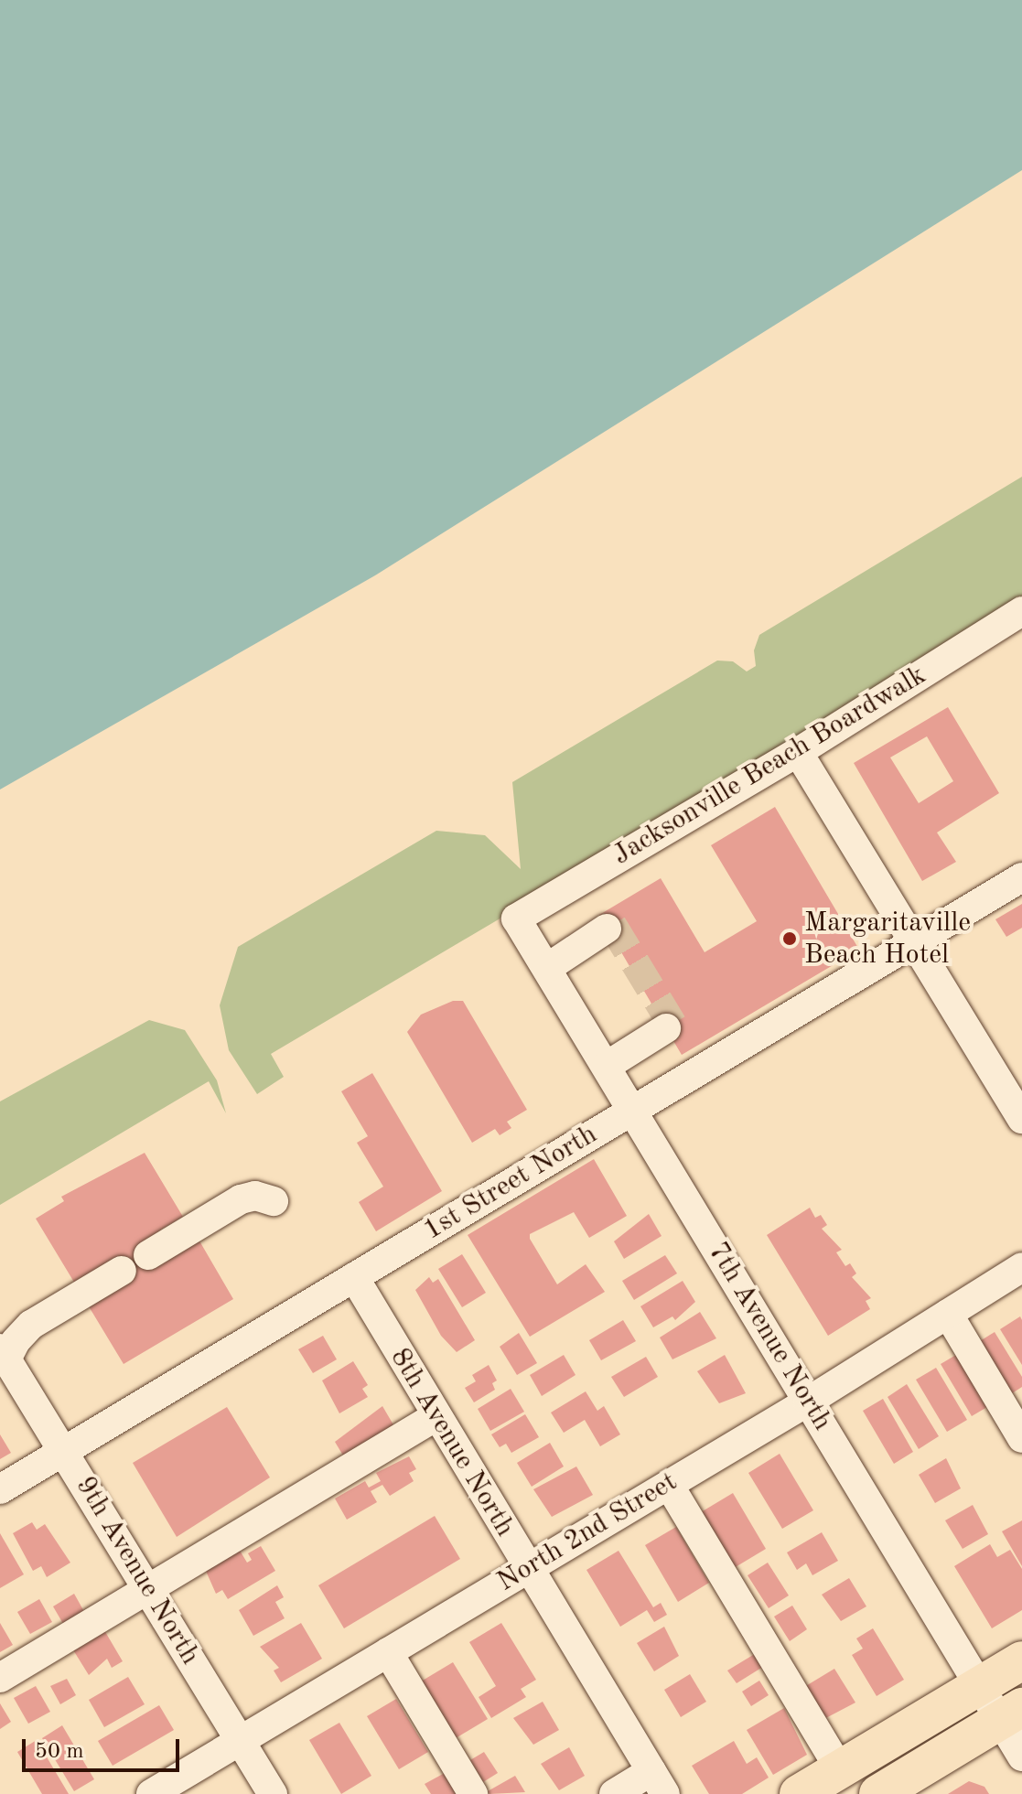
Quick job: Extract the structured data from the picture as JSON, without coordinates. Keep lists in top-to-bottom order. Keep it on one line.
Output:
{"streets":{"street":["Jacksonville Beach Boardwalk","1st Street North","7th Avenue North","8th Avenue North","North 2nd Street","9th Avenue North"]},"crossings":[["Jacksonville Beach Boardwalk","7th Avenue North"],["1st Street North","7th Avenue North"],["1st Street North","8th Avenue North"],["1st Street North","9th Avenue North"],["7th Avenue North","North 2nd Street"],["8th Avenue North","North 2nd Street"],["North 2nd Street","9th Avenue North"]],"places":["Margaritaville Beach Hotel"],"scale_bar":"50 m"}
